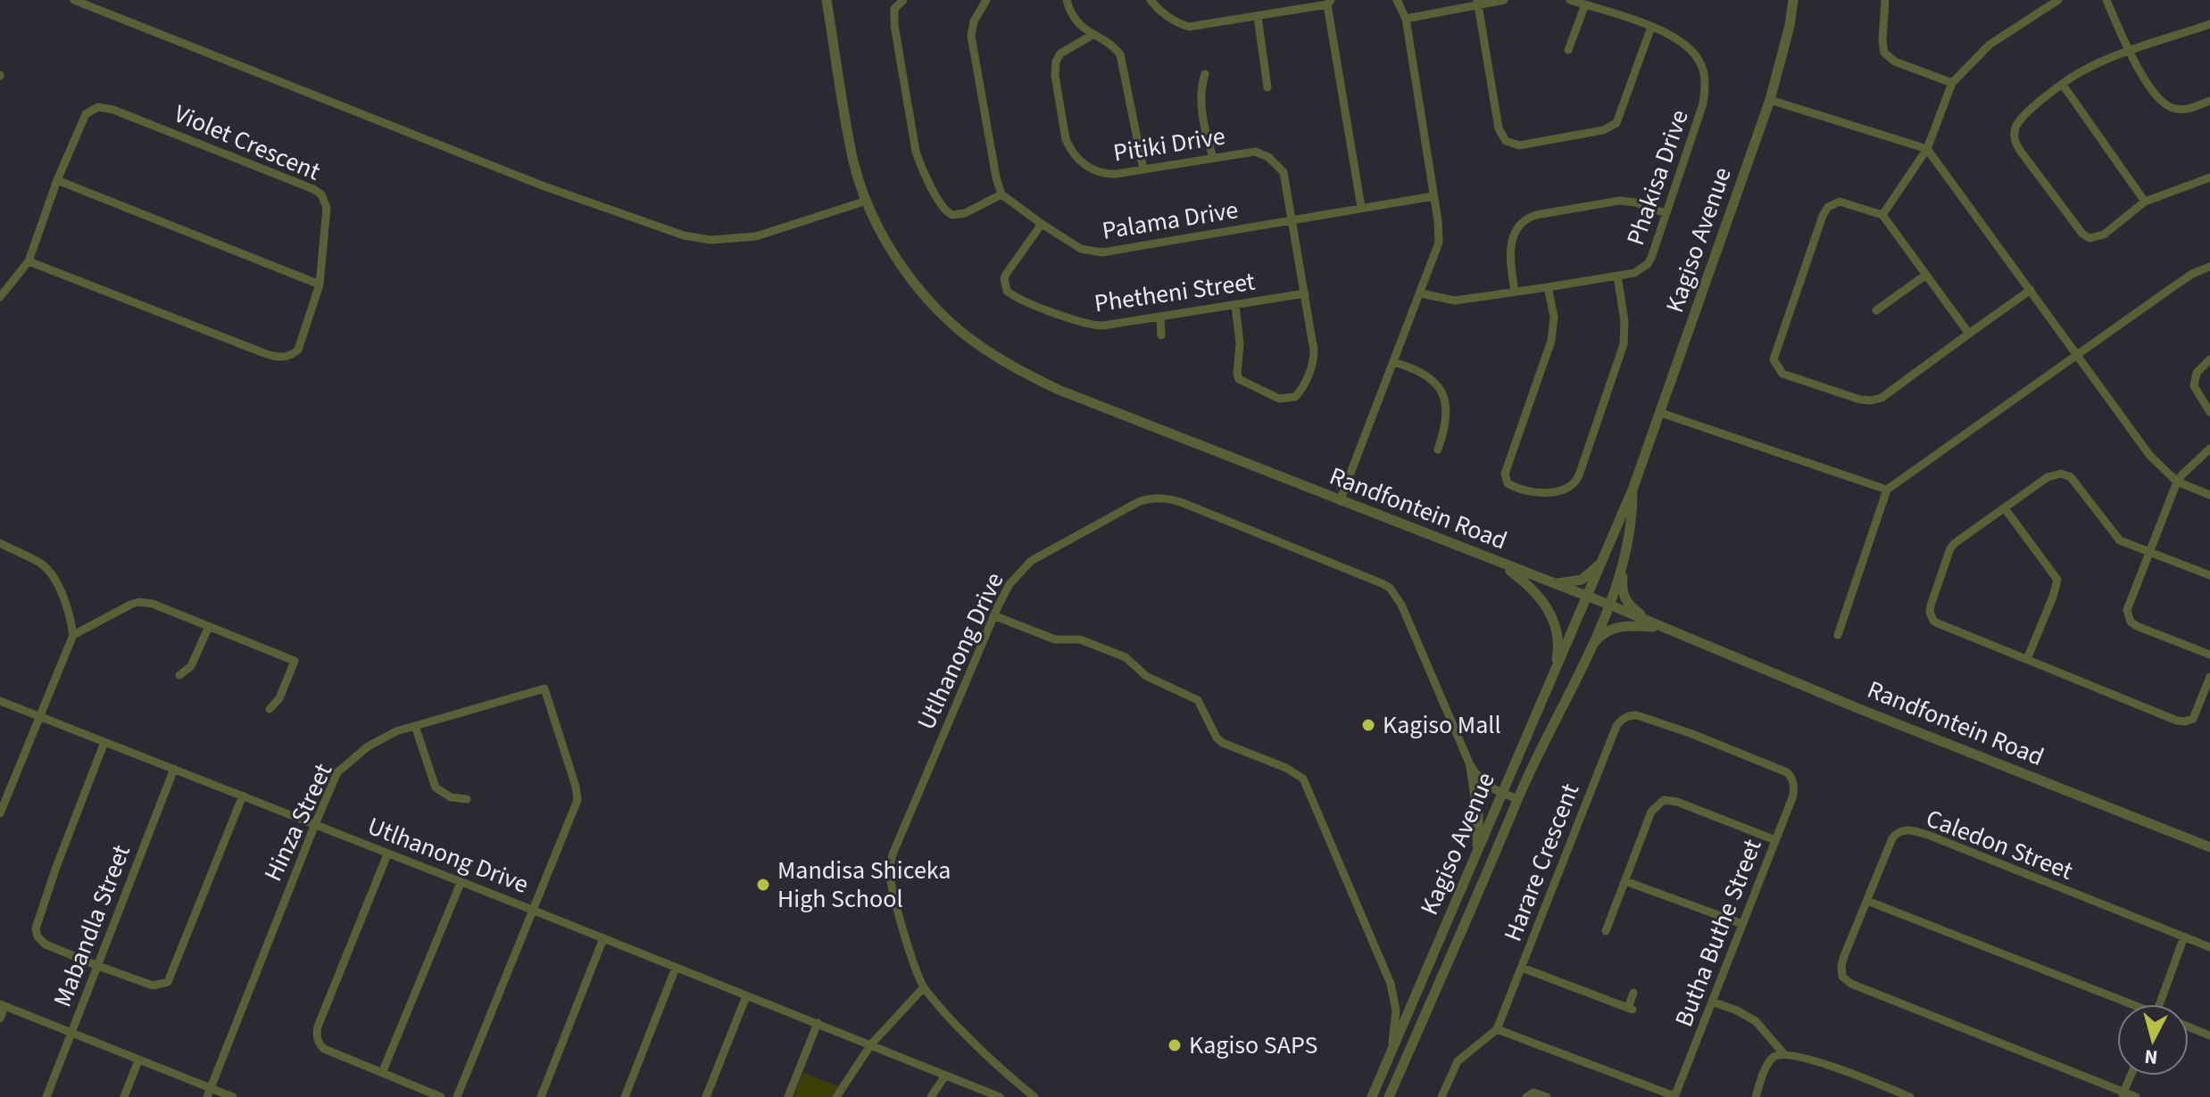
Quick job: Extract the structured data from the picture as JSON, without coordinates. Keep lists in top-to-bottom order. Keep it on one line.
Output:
{"streets":{"street":["Violet Crescent","Pitiki Drive","Phakisa Drive","Palama Drive","Kagiso Avenue","Phetheni Street","Randfontein Road","Utlhanong Drive","Hinza Street","Caledon Street","Harare Crescent","Mabandla Street","Butha Buthe Street"]},"crossings":[["Pitiki Drive","Palama Drive"],["Palama Drive","Phetheni Street"],["Kagiso Avenue","Randfontein Road"],["Kagiso Avenue","Utlhanong Drive"],["Utlhanong Drive","Hinza Street"],["Utlhanong Drive","Mabandla Street"],["Harare Crescent","Butha Buthe Street"]],"places":["Kagiso Mall","Mandisa Shiceka High School","Kagiso SAPS"],"north":"bottom"}
